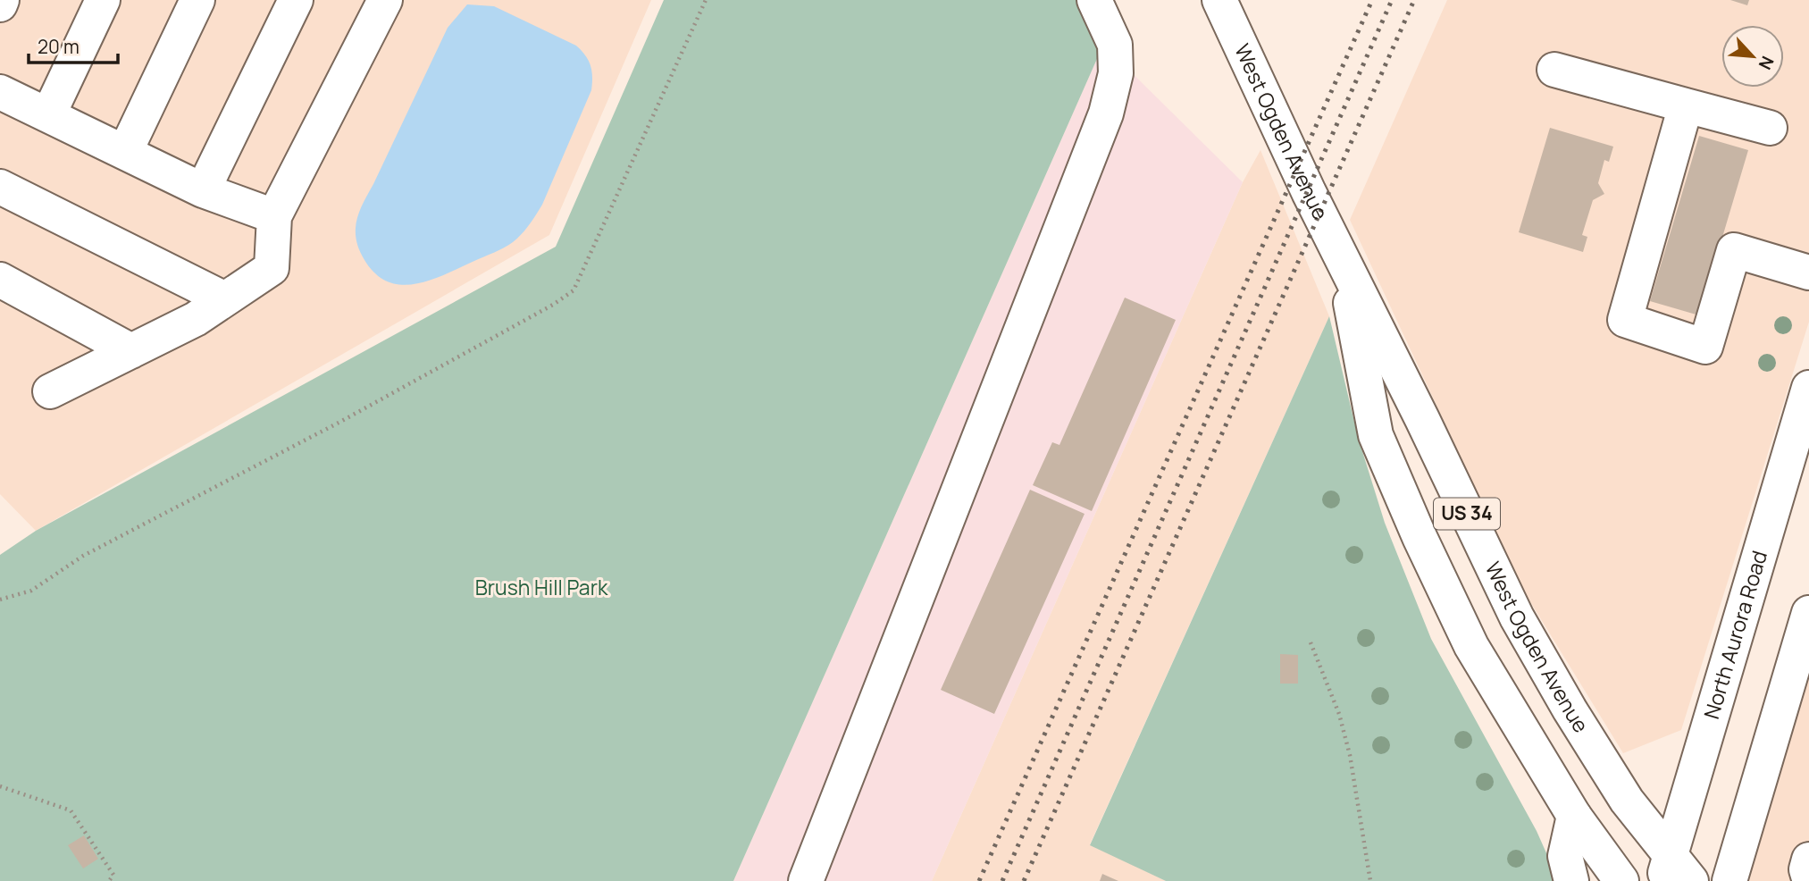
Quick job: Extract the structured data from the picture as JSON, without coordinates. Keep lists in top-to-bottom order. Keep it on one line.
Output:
{"streets":{"main road":["West Ogden Avenue","US 34","North Aurora Road"]},"crossings":[["West Ogden Avenue","North Aurora Road"]],"parks":["Brush Hill Park"],"scale_bar":"20 m","north":"bottom right"}
